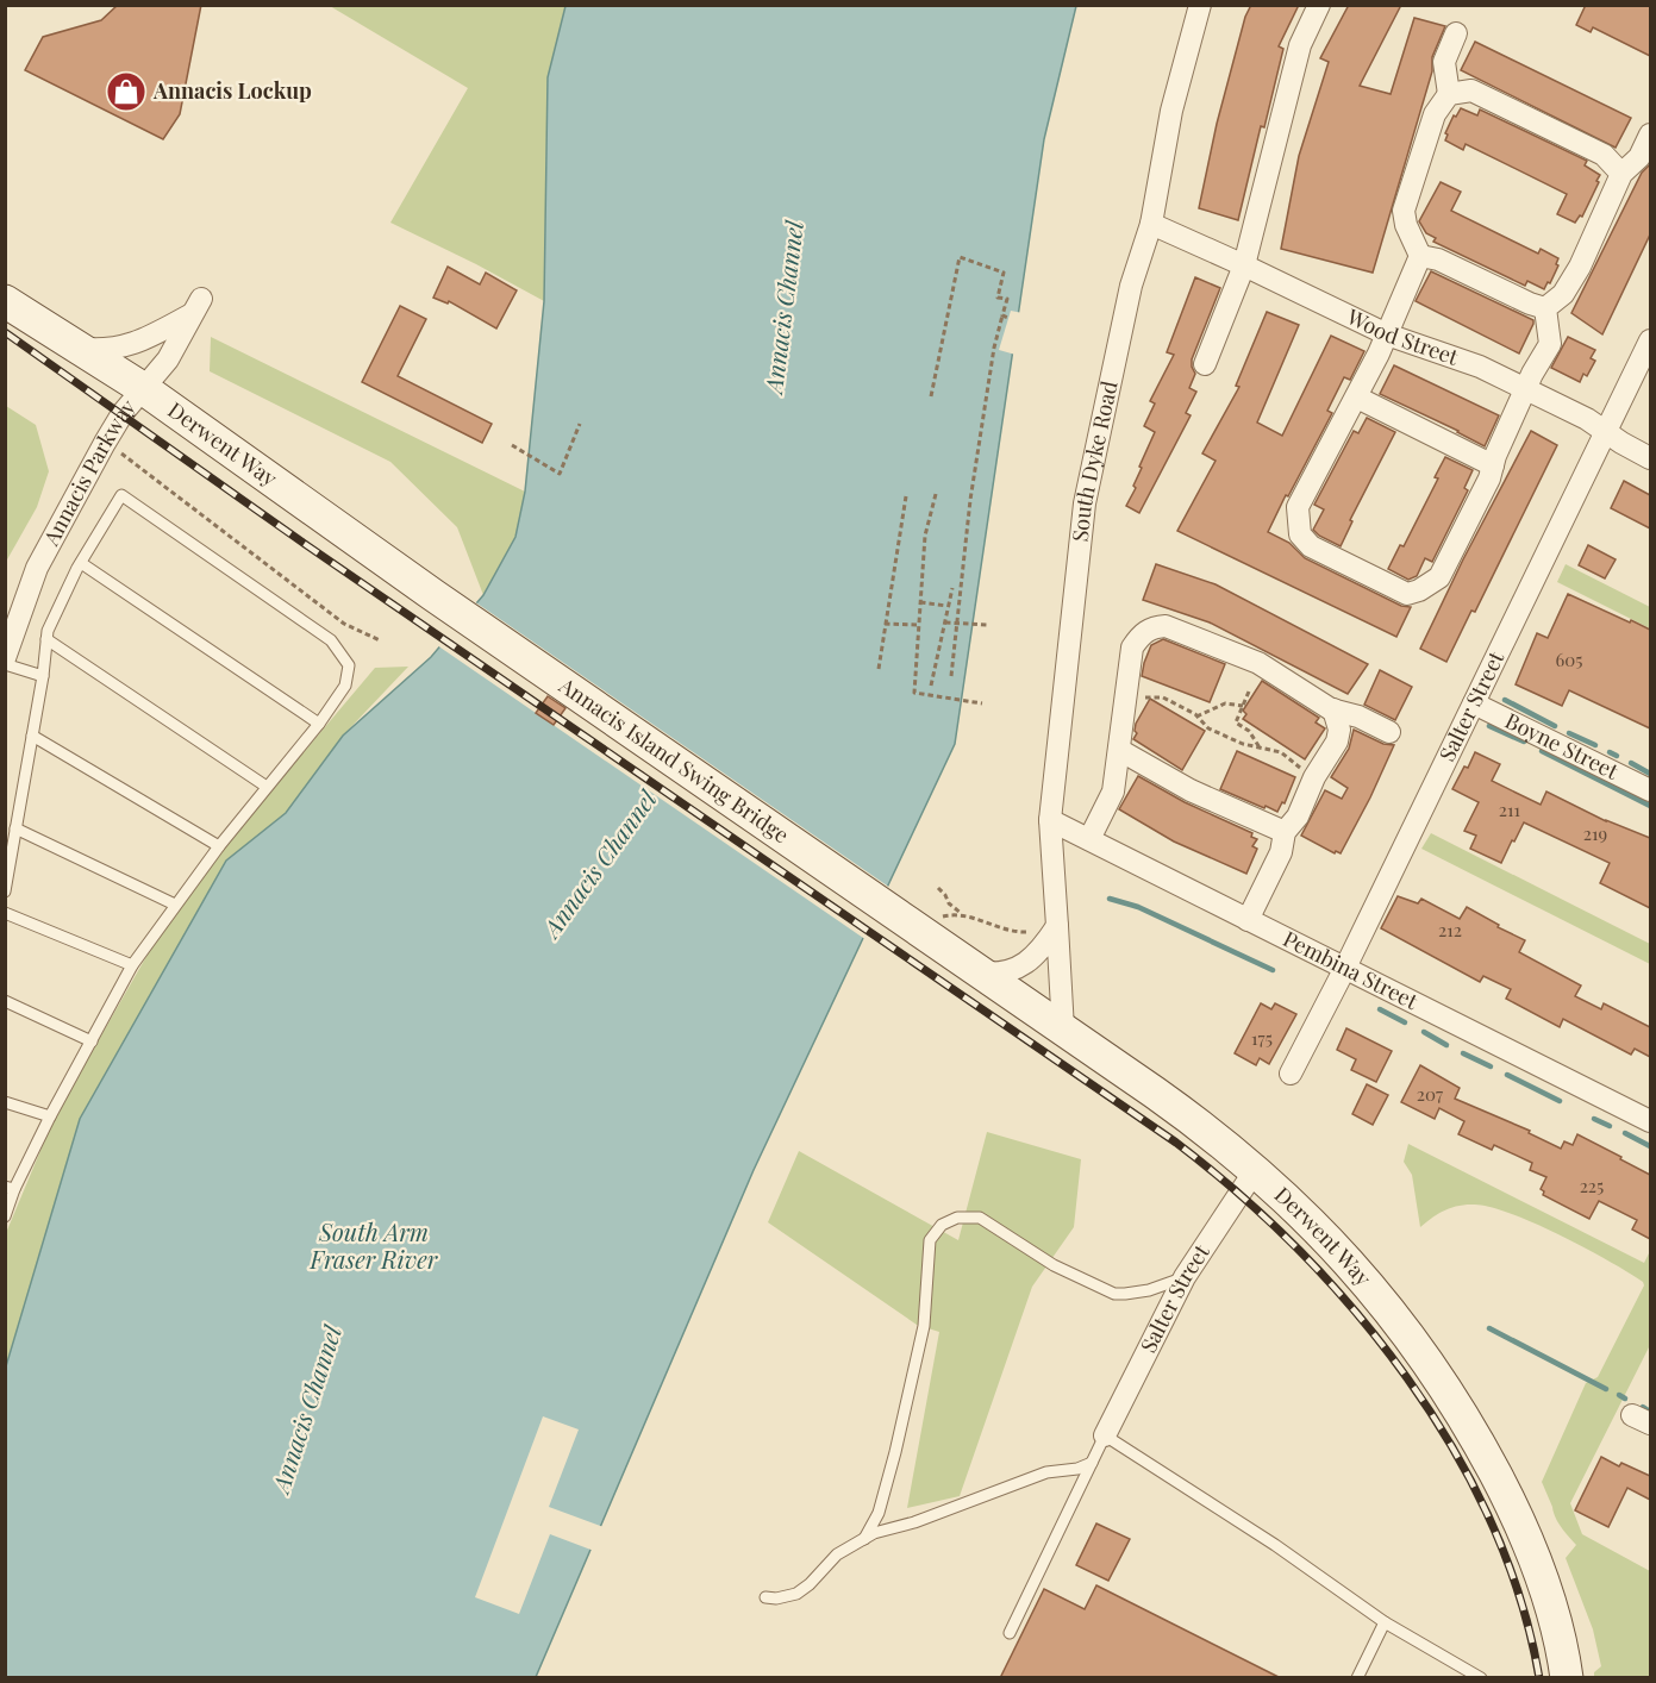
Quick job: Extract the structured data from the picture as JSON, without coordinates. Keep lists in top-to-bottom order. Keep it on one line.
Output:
{"streets":{"main road":["Derwent Way","Annacis Island Swing Bridge"],"street":["Wood Street","South Dyke Road","Annacis Parkway","Salter Street","Boyne Street","Pembina Street"]},"crossings":[["Wood Street","South Dyke Road"],["Wood Street","Salter Street"],["Derwent Way","South Dyke Road"],["Derwent Way","Annacis Parkway"],["Derwent Way","Salter Street"],["Derwent Way","Annacis Island Swing Bridge"],["South Dyke Road","Pembina Street"],["Salter Street","Boyne Street"],["Salter Street","Pembina Street"]],"water":["Annacis Channel","South Arm Fraser River"],"places":{"shop":["Annacis Lockup"]},"house_numbers":["605","211","219","212","175","207","225"]}
